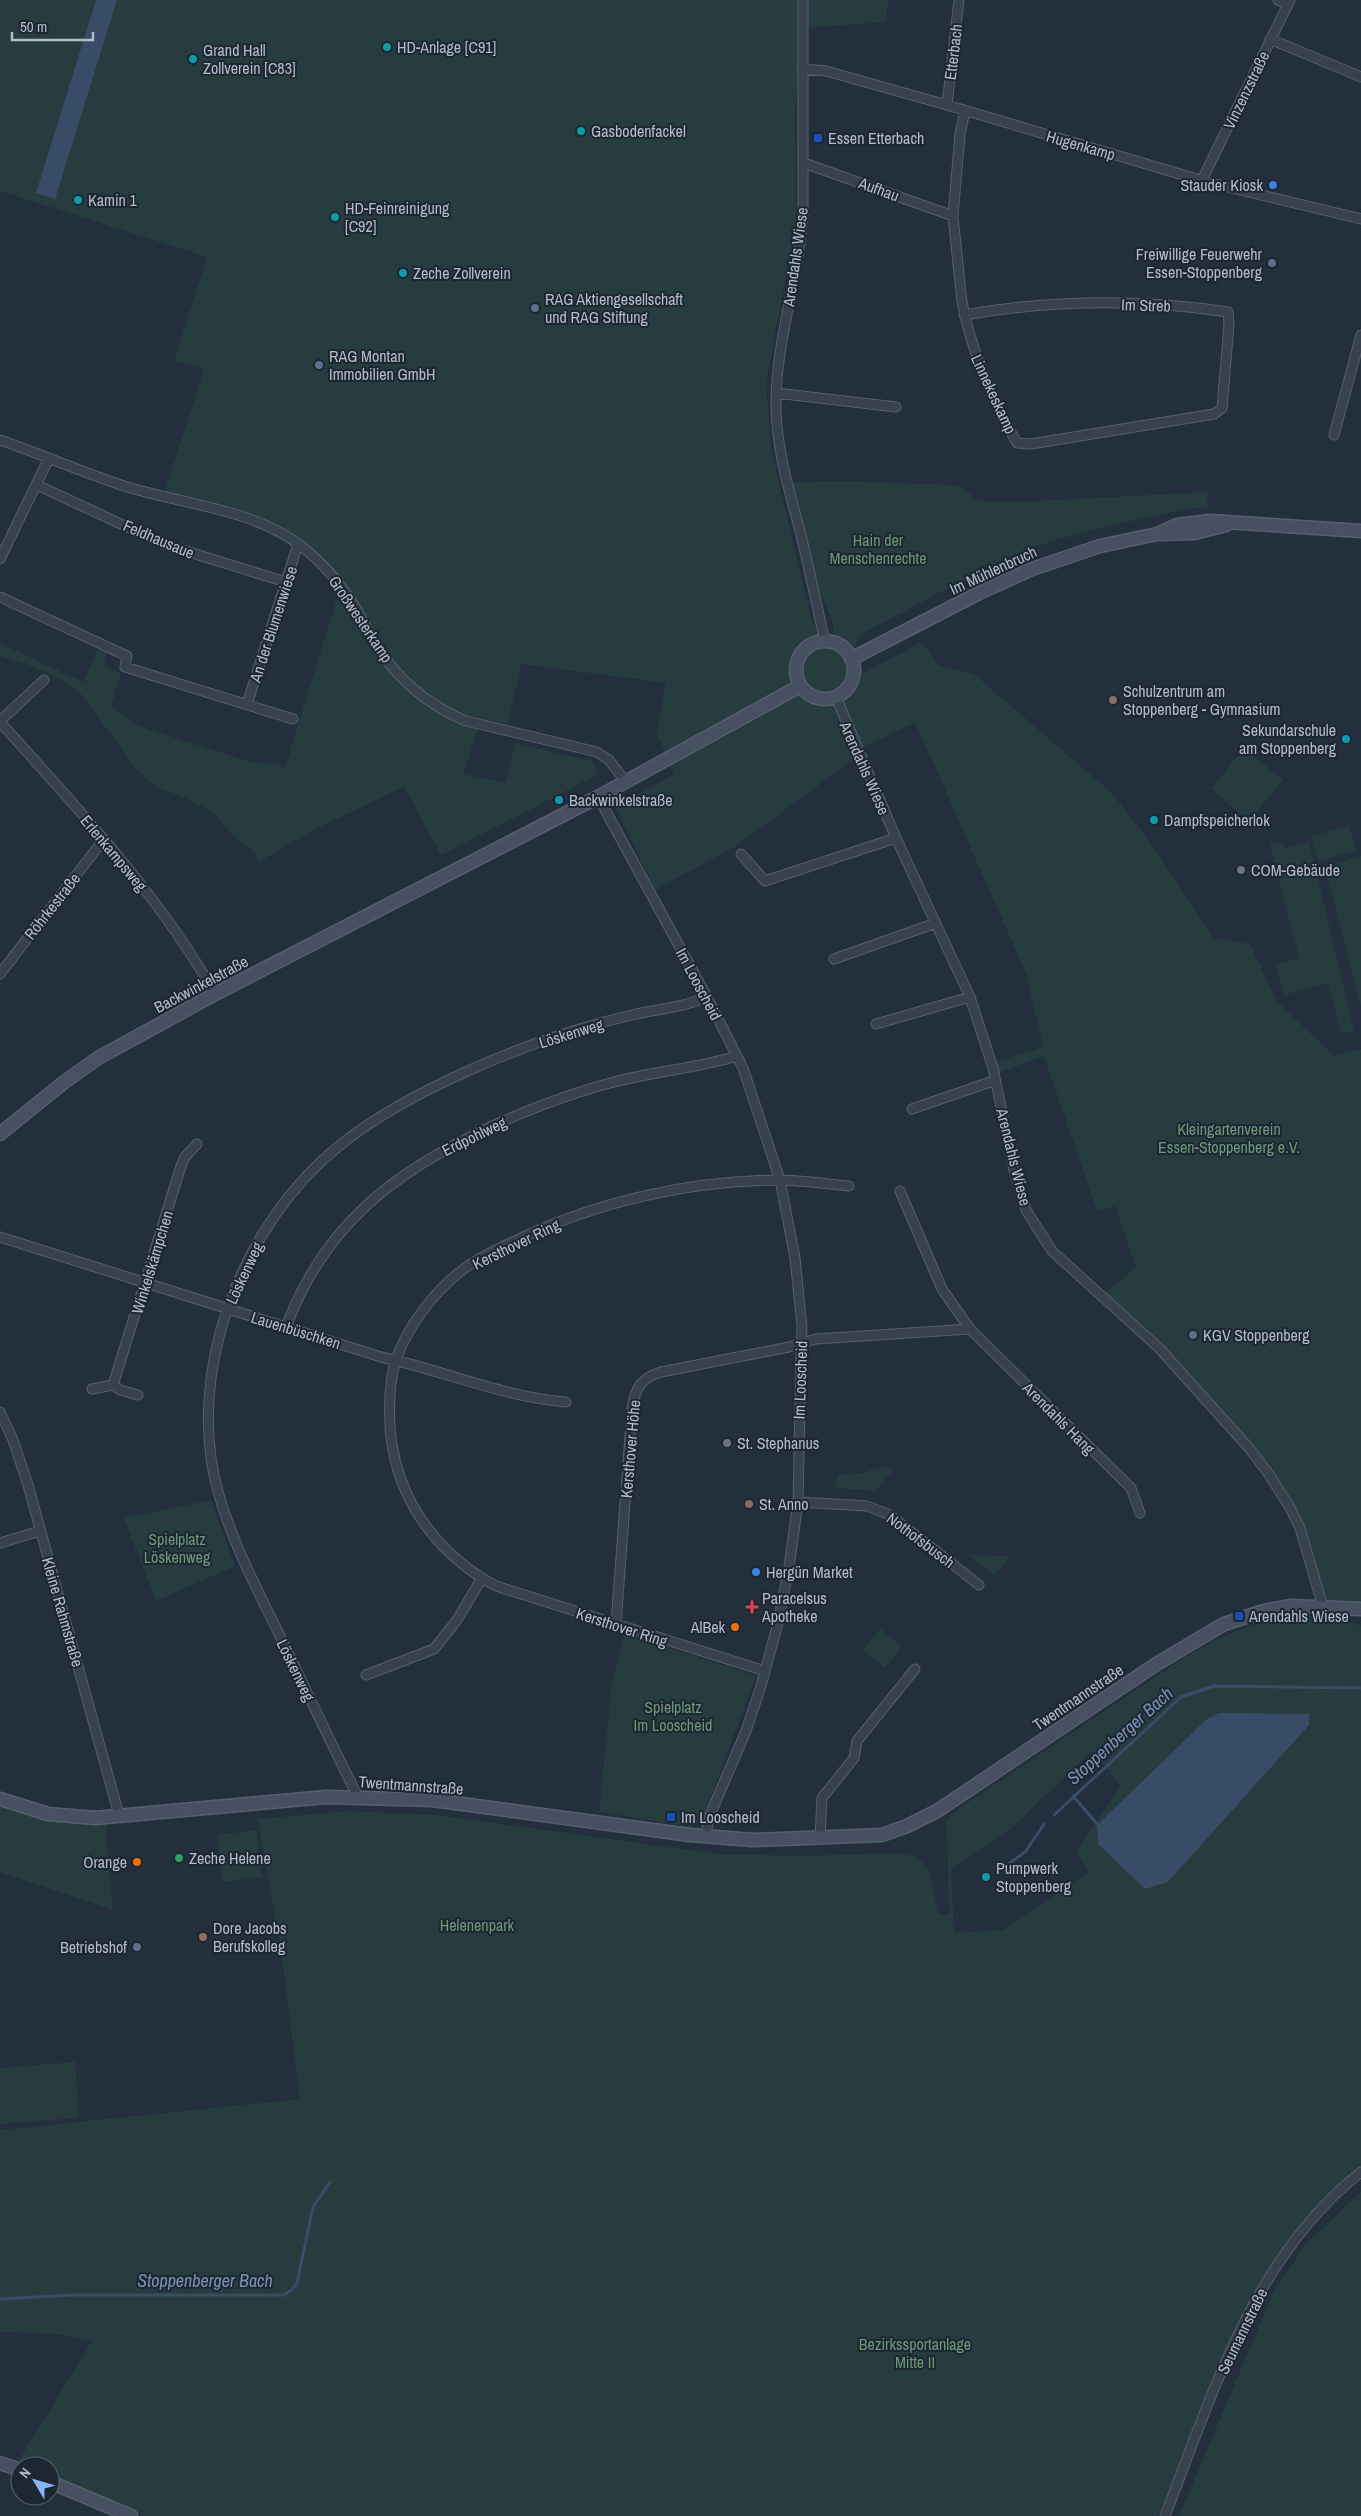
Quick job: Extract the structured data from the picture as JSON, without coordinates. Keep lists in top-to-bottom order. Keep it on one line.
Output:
{"streets":{"main road":["Im Mühlenbruch","Backwinkelstraße","Twentmannstraße"],"street":["Etterbach","Vinzenzstraße","Hugenkamp","Aufhau","Arendahls Wiese","Im Streb","Linnekeskamp","Feldhausaue","Großwesterkamp","An der Blumenwiese","Erlenkampsweg","Röhrkestraße","Im Looscheid","Löskenweg","Erdpohlweg","Kersthover Ring","Winkelskämpchen","Lauenbüschken","Arendahls Hang","Kersthover Höhe","Nothofsbusch","Kleine Rahmstraße","Seumannstraße"]},"crossings":[["Etterbach","Hugenkamp"],["Vinzenzstraße","Hugenkamp"],["Hugenkamp","Arendahls Wiese"],["Hugenkamp","Linnekeskamp"],["Aufhau","Arendahls Wiese"],["Aufhau","Linnekeskamp"],["Arendahls Wiese","Im Mühlenbruch"],["Arendahls Wiese","Backwinkelstraße"],["Arendahls Wiese","Twentmannstraße"],["Im Streb","Linnekeskamp"],["Feldhausaue","An der Blumenwiese"],["Im Mühlenbruch","Backwinkelstraße"],["Großwesterkamp","An der Blumenwiese"],["Großwesterkamp","Backwinkelstraße"],["Erlenkampsweg","Röhrkestraße"],["Erlenkampsweg","Backwinkelstraße"],["Backwinkelstraße","Im Looscheid"],["Im Looscheid","Löskenweg"],["Im Looscheid","Erdpohlweg"],["Im Looscheid","Kersthover Ring"],["Im Looscheid","Kersthover Höhe"],["Im Looscheid","Nothofsbusch"],["Im Looscheid","Twentmannstraße"],["Löskenweg","Lauenbüschken"],["Löskenweg","Twentmannstraße"],["Erdpohlweg","Lauenbüschken"],["Kersthover Ring","Lauenbüschken"],["Kersthover Ring","Kersthover Höhe"],["Winkelskämpchen","Lauenbüschken"],["Kleine Rahmstraße","Twentmannstraße"]],"water":["Stoppenberger Bach"],"parks":["Hain der Menschenrechte","Kleingartenverein Essen-Stoppenberg e.V.","Spielplatz Löskenweg","Spielplatz Im Looscheid","Helenenpark","Bezirkssportanlage Mitte II"],"places":{"other":["HD-Anlage [C91]","Grand Hall Zollverein [C83]","Gasbodenfackel","Stauder Kiosk","Kamin 1","HD-Feinreinigung [C92]","Freiwillige Feuerwehr Essen-Stoppenberg","Zeche Zollverein","RAG Aktiengesellschaft und RAG Stiftung","RAG Montan Immobilien GmbH","Schulzentrum am Stoppenberg - Gymnasium","Sekundarschule am Stoppenberg","Backwinkelstraße","Dampfspeicherlok","COM-Gebäude","KGV Stoppenberg","St. Stephanus","St. Anno","Hergün Market","AlBek","Zeche Helene","Orange","Pumpwerk Stoppenberg","Dore Jacobs Berufskolleg","Betriebshof"],"transit":["Essen Etterbach","Arendahls Wiese","Im Looscheid"],"health":["Paracelsus Apotheke"]},"scale_bar":"50 m","north":"top left"}
